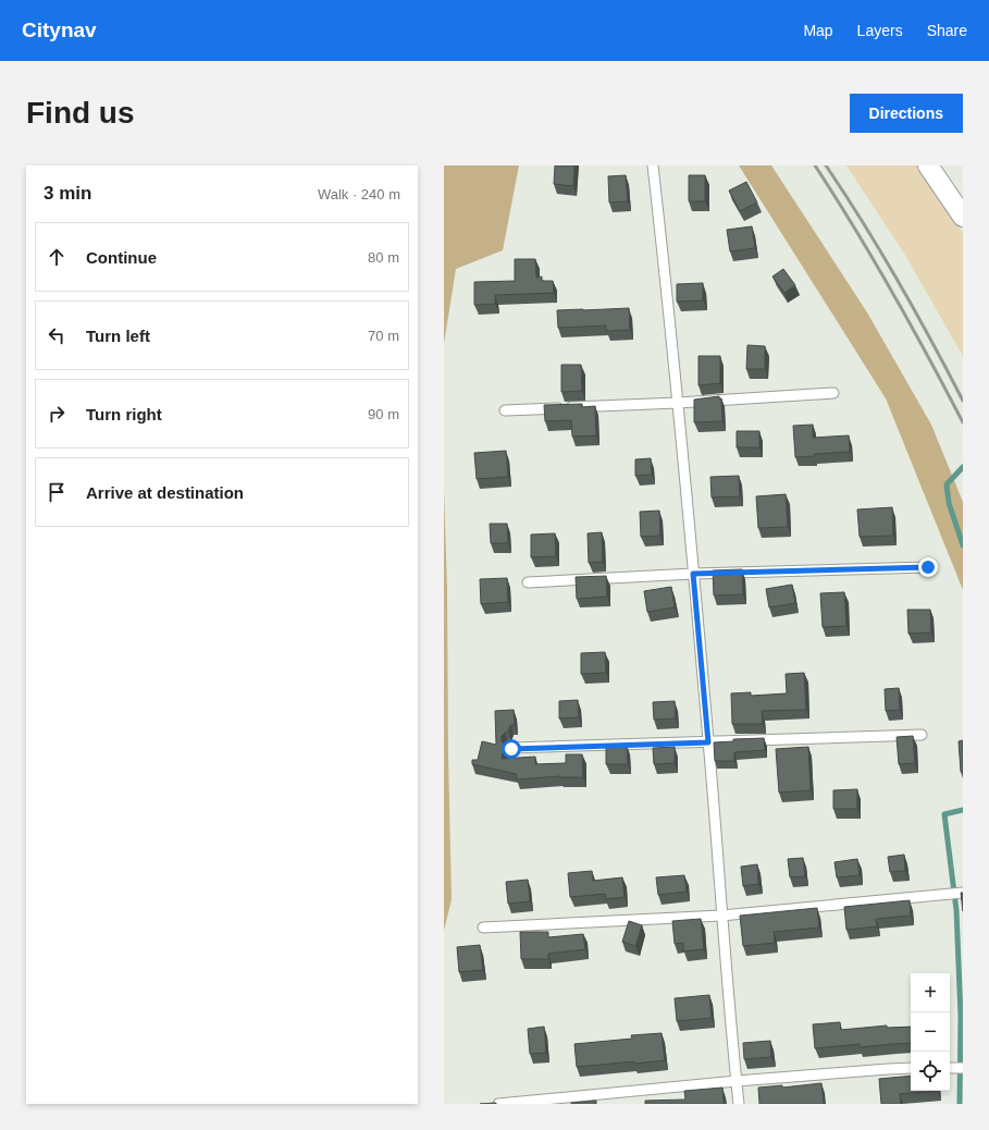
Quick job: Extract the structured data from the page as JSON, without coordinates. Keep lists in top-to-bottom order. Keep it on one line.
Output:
{"page":{"header":"Citynav","nav":["Map","Layers","Share"],"buttons":"Directions","title":"Find us","heading":["3 min","Walk · 240 m"],"list":[["Continue","80 m"],["Turn left","70 m"],["Turn right","90 m"],"Arrive at destination"],"map_buttons":["+","−"]}}
